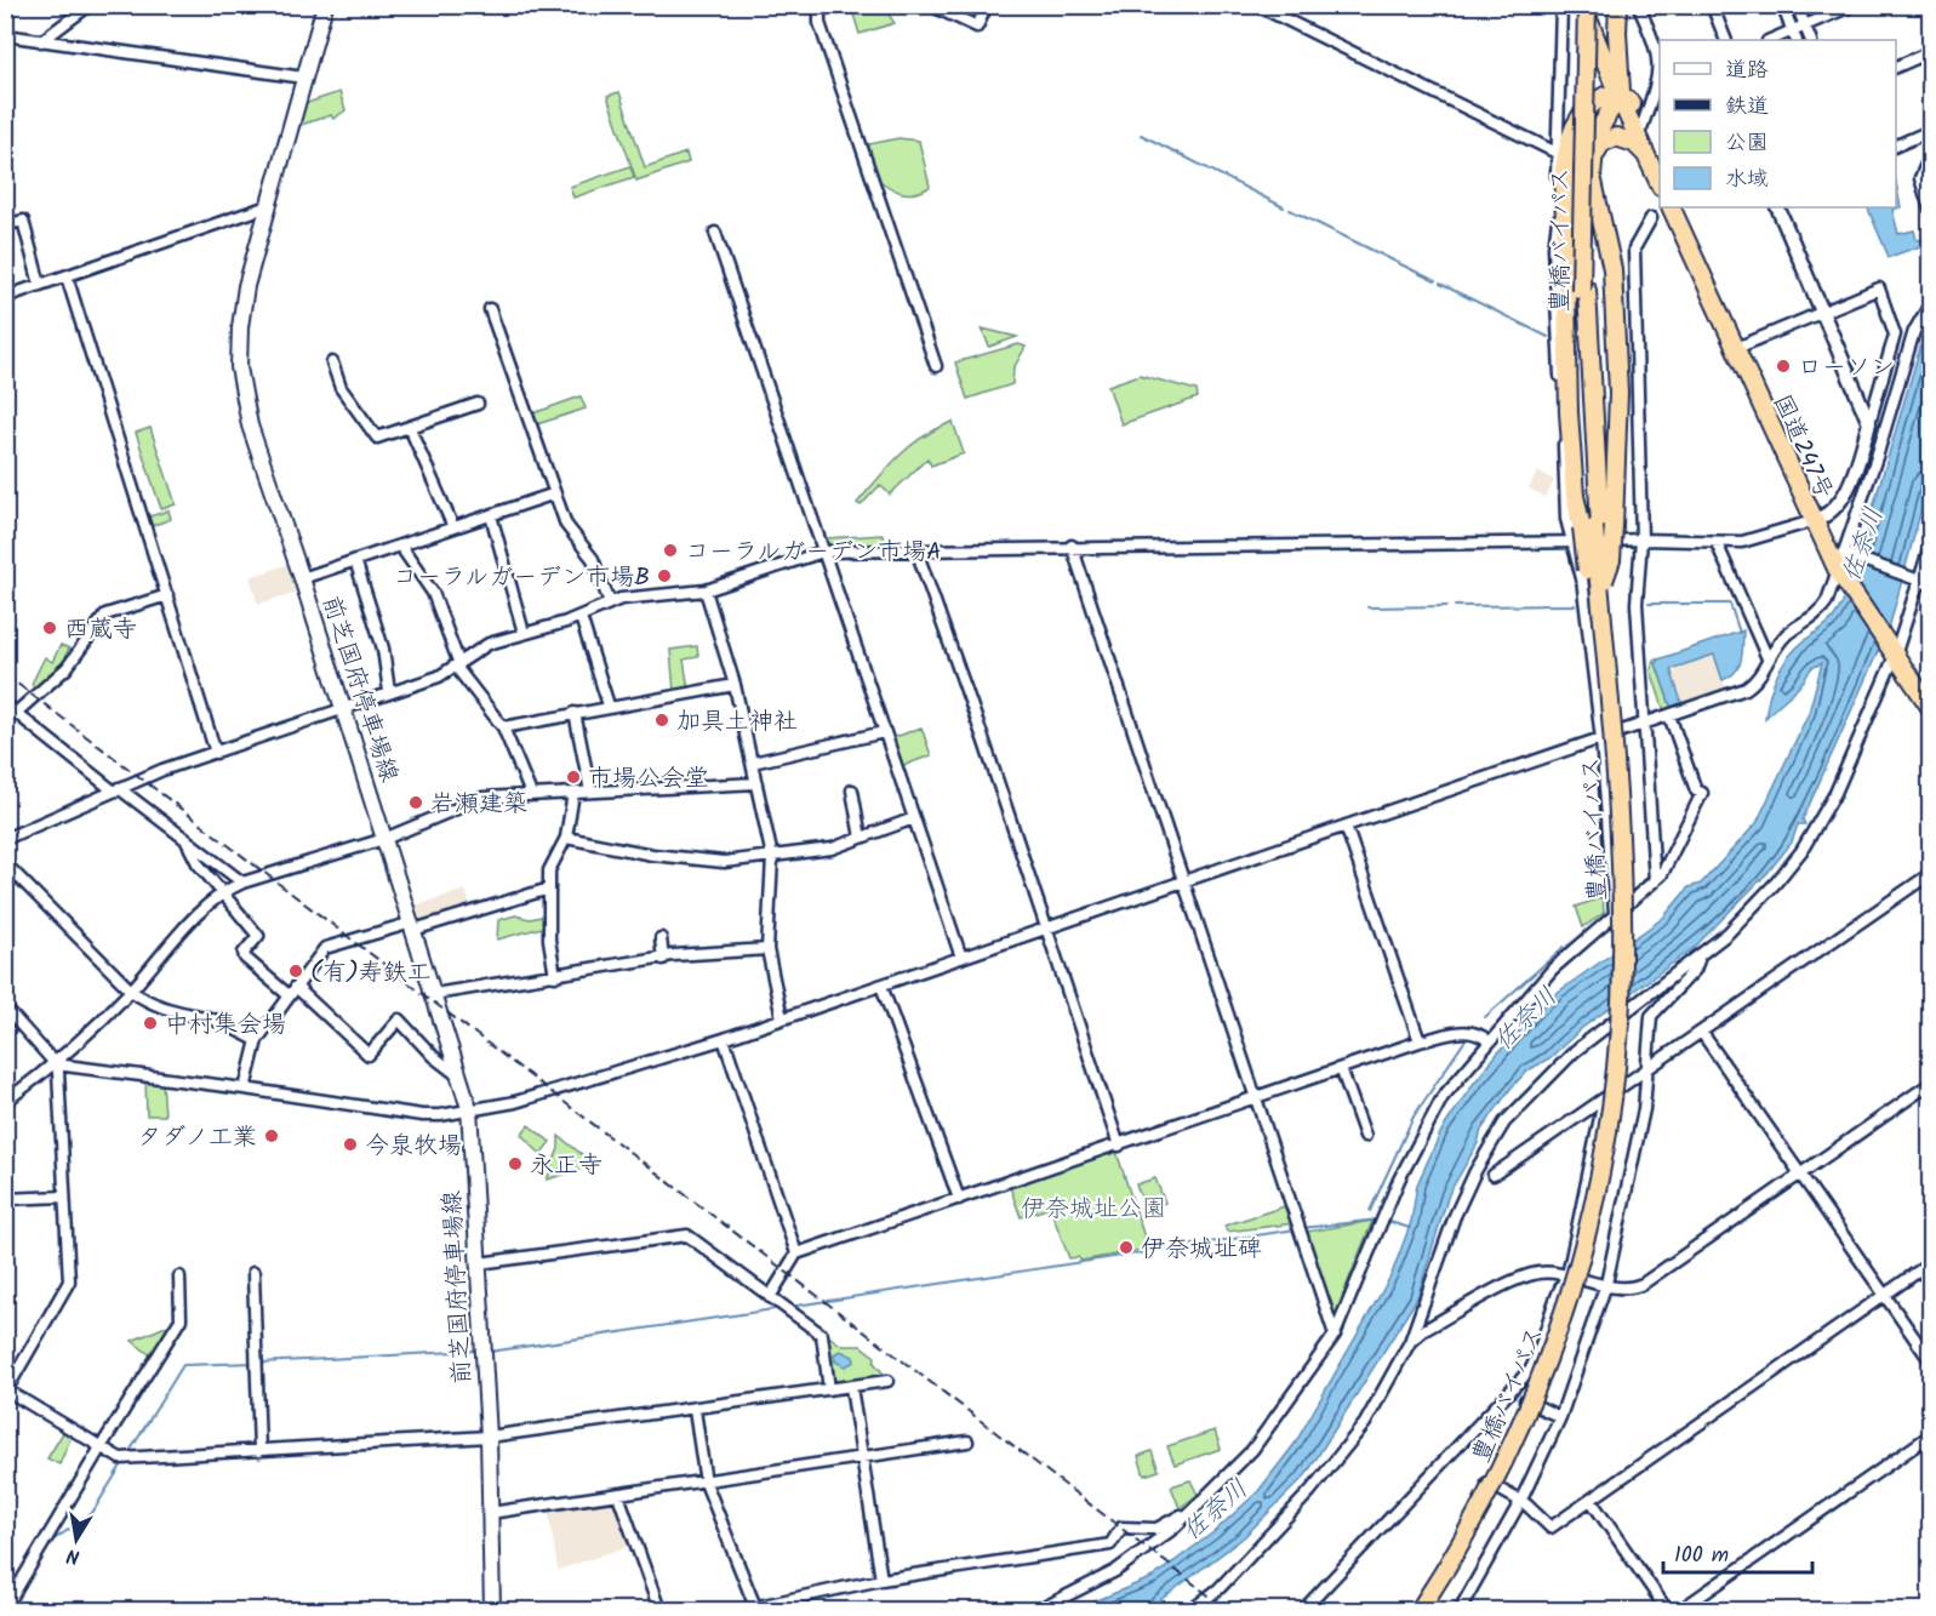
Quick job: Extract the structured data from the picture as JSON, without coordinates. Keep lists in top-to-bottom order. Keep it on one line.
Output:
{"streets":{"highway":["豊橋バイパス","国道247号"],"main road":["前芝国府停車場線"]},"water":["佐奈川"],"parks":["伊奈城址公園"],"places":["ローソン","コーラルガーデン市場A","コーラルガーデン市場B","西蔵寺","加具土神社","市場公会堂","岩瀬建築","(有)寿鉄工","中村集会場","タダノ工業","今泉牧場","永正寺","伊奈城址碑"],"legend":["道路","鉄道","公園","水域"],"scale_bar":"100 m","north":"bottom"}
